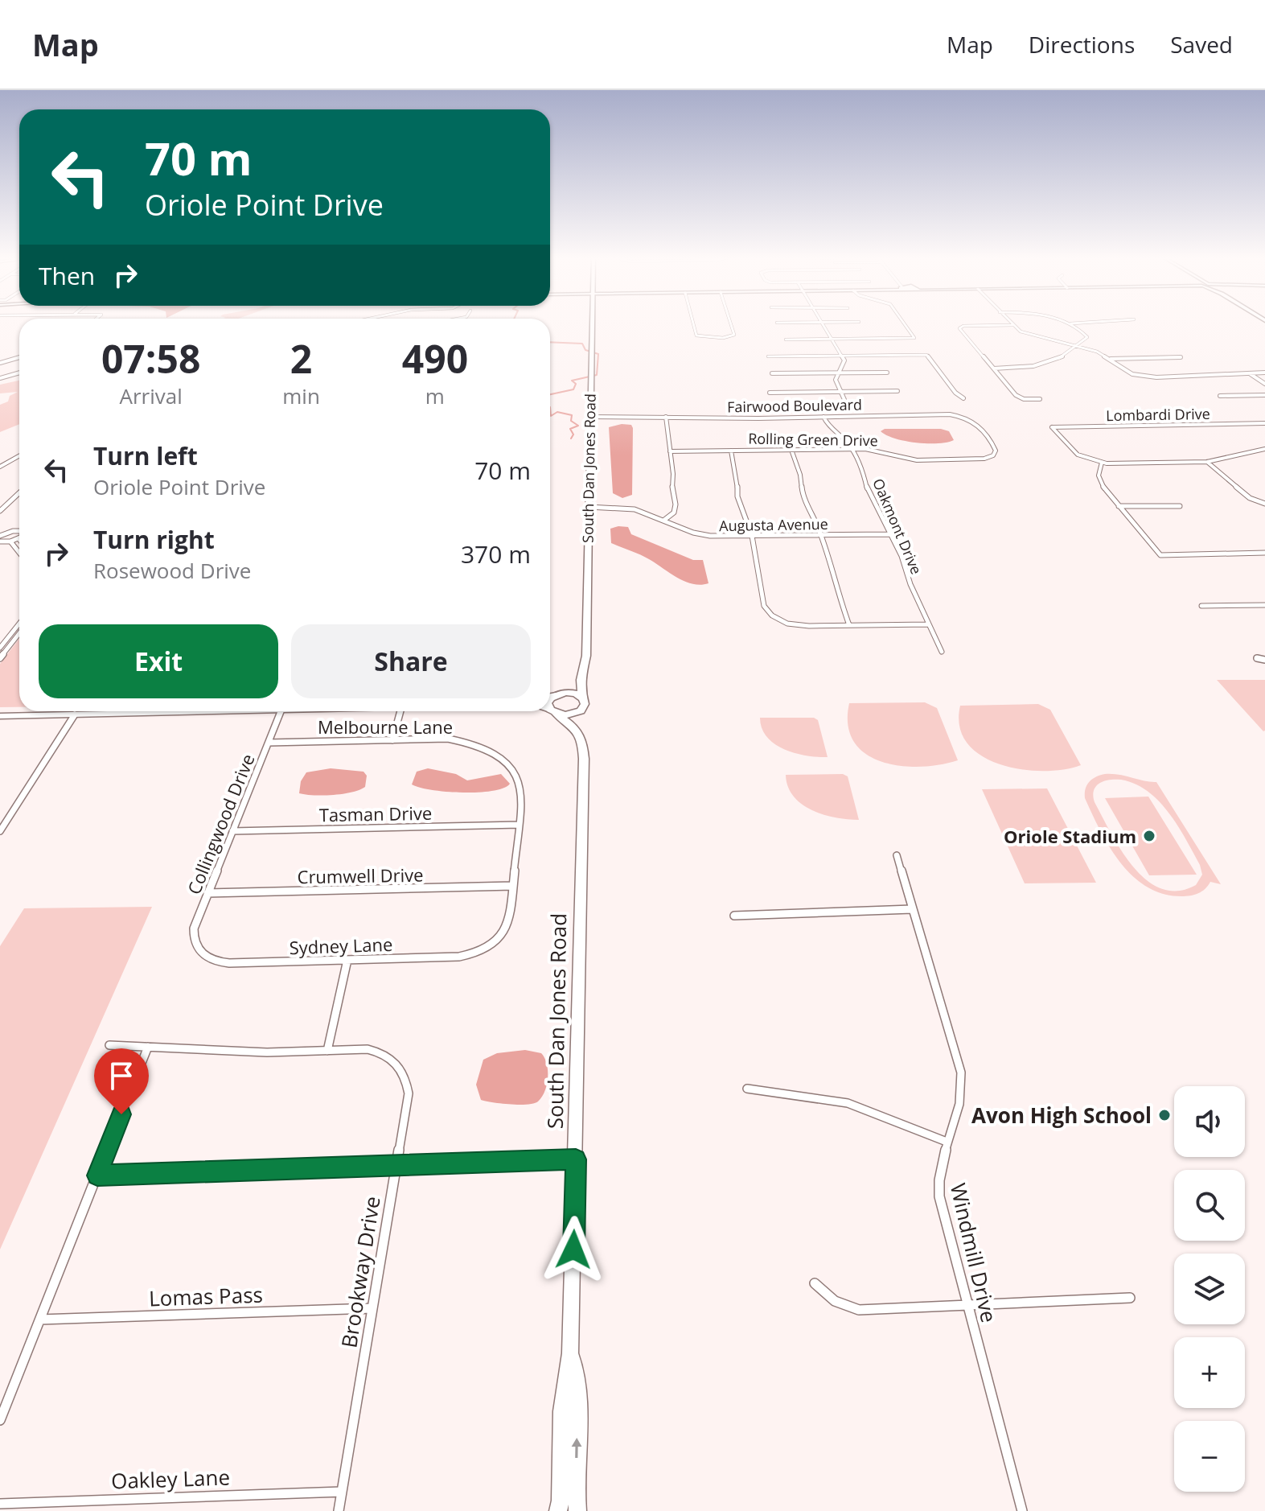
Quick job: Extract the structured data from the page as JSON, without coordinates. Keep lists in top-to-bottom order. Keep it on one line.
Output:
{"streets":{"main road":["South Dan Jones Road"],"street":["Fairwood Boulevard","Lombardi Drive","Rolling Green Drive","Augusta Avenue","Oakmont Drive","Melbourne Lane","Tasman Drive","Collingwood Drive","Crumwell Drive","Sydney Lane","Windmill Drive","Brookway Drive","Lomas Pass","Oakley Lane"]},"crossings":[["Fairwood Boulevard","Rolling Green Drive"],["Fairwood Boulevard","South Dan Jones Road"],["Fairwood Boulevard","Oakmont Drive"],["Rolling Green Drive","Oakmont Drive"],["South Dan Jones Road","Augusta Avenue"],["Augusta Avenue","Oakmont Drive"],["Melbourne Lane","Tasman Drive"],["Melbourne Lane","Collingwood Drive"],["Tasman Drive","Collingwood Drive"],["Collingwood Drive","Crumwell Drive"],["Collingwood Drive","Sydney Lane"],["Crumwell Drive","Sydney Lane"],["Brookway Drive","Lomas Pass"],["Brookway Drive","Oakley Lane"]],"places":["Oriole Stadium","Avon High School"],"page":{"header":"Map","nav":["Map","Directions","Saved"],"turn":["70 m","Oriole Point Drive"],"then":"Then","eta":["07:58","Arrival","2","min","490","m"],"list":[{"name":"Turn left","note":"Oriole Point Drive","value":"70 m"},{"name":"Turn right","note":"Rosewood Drive","value":"370 m"}],"buttons":["Exit","Share"],"map_buttons":["+","−"]}}
